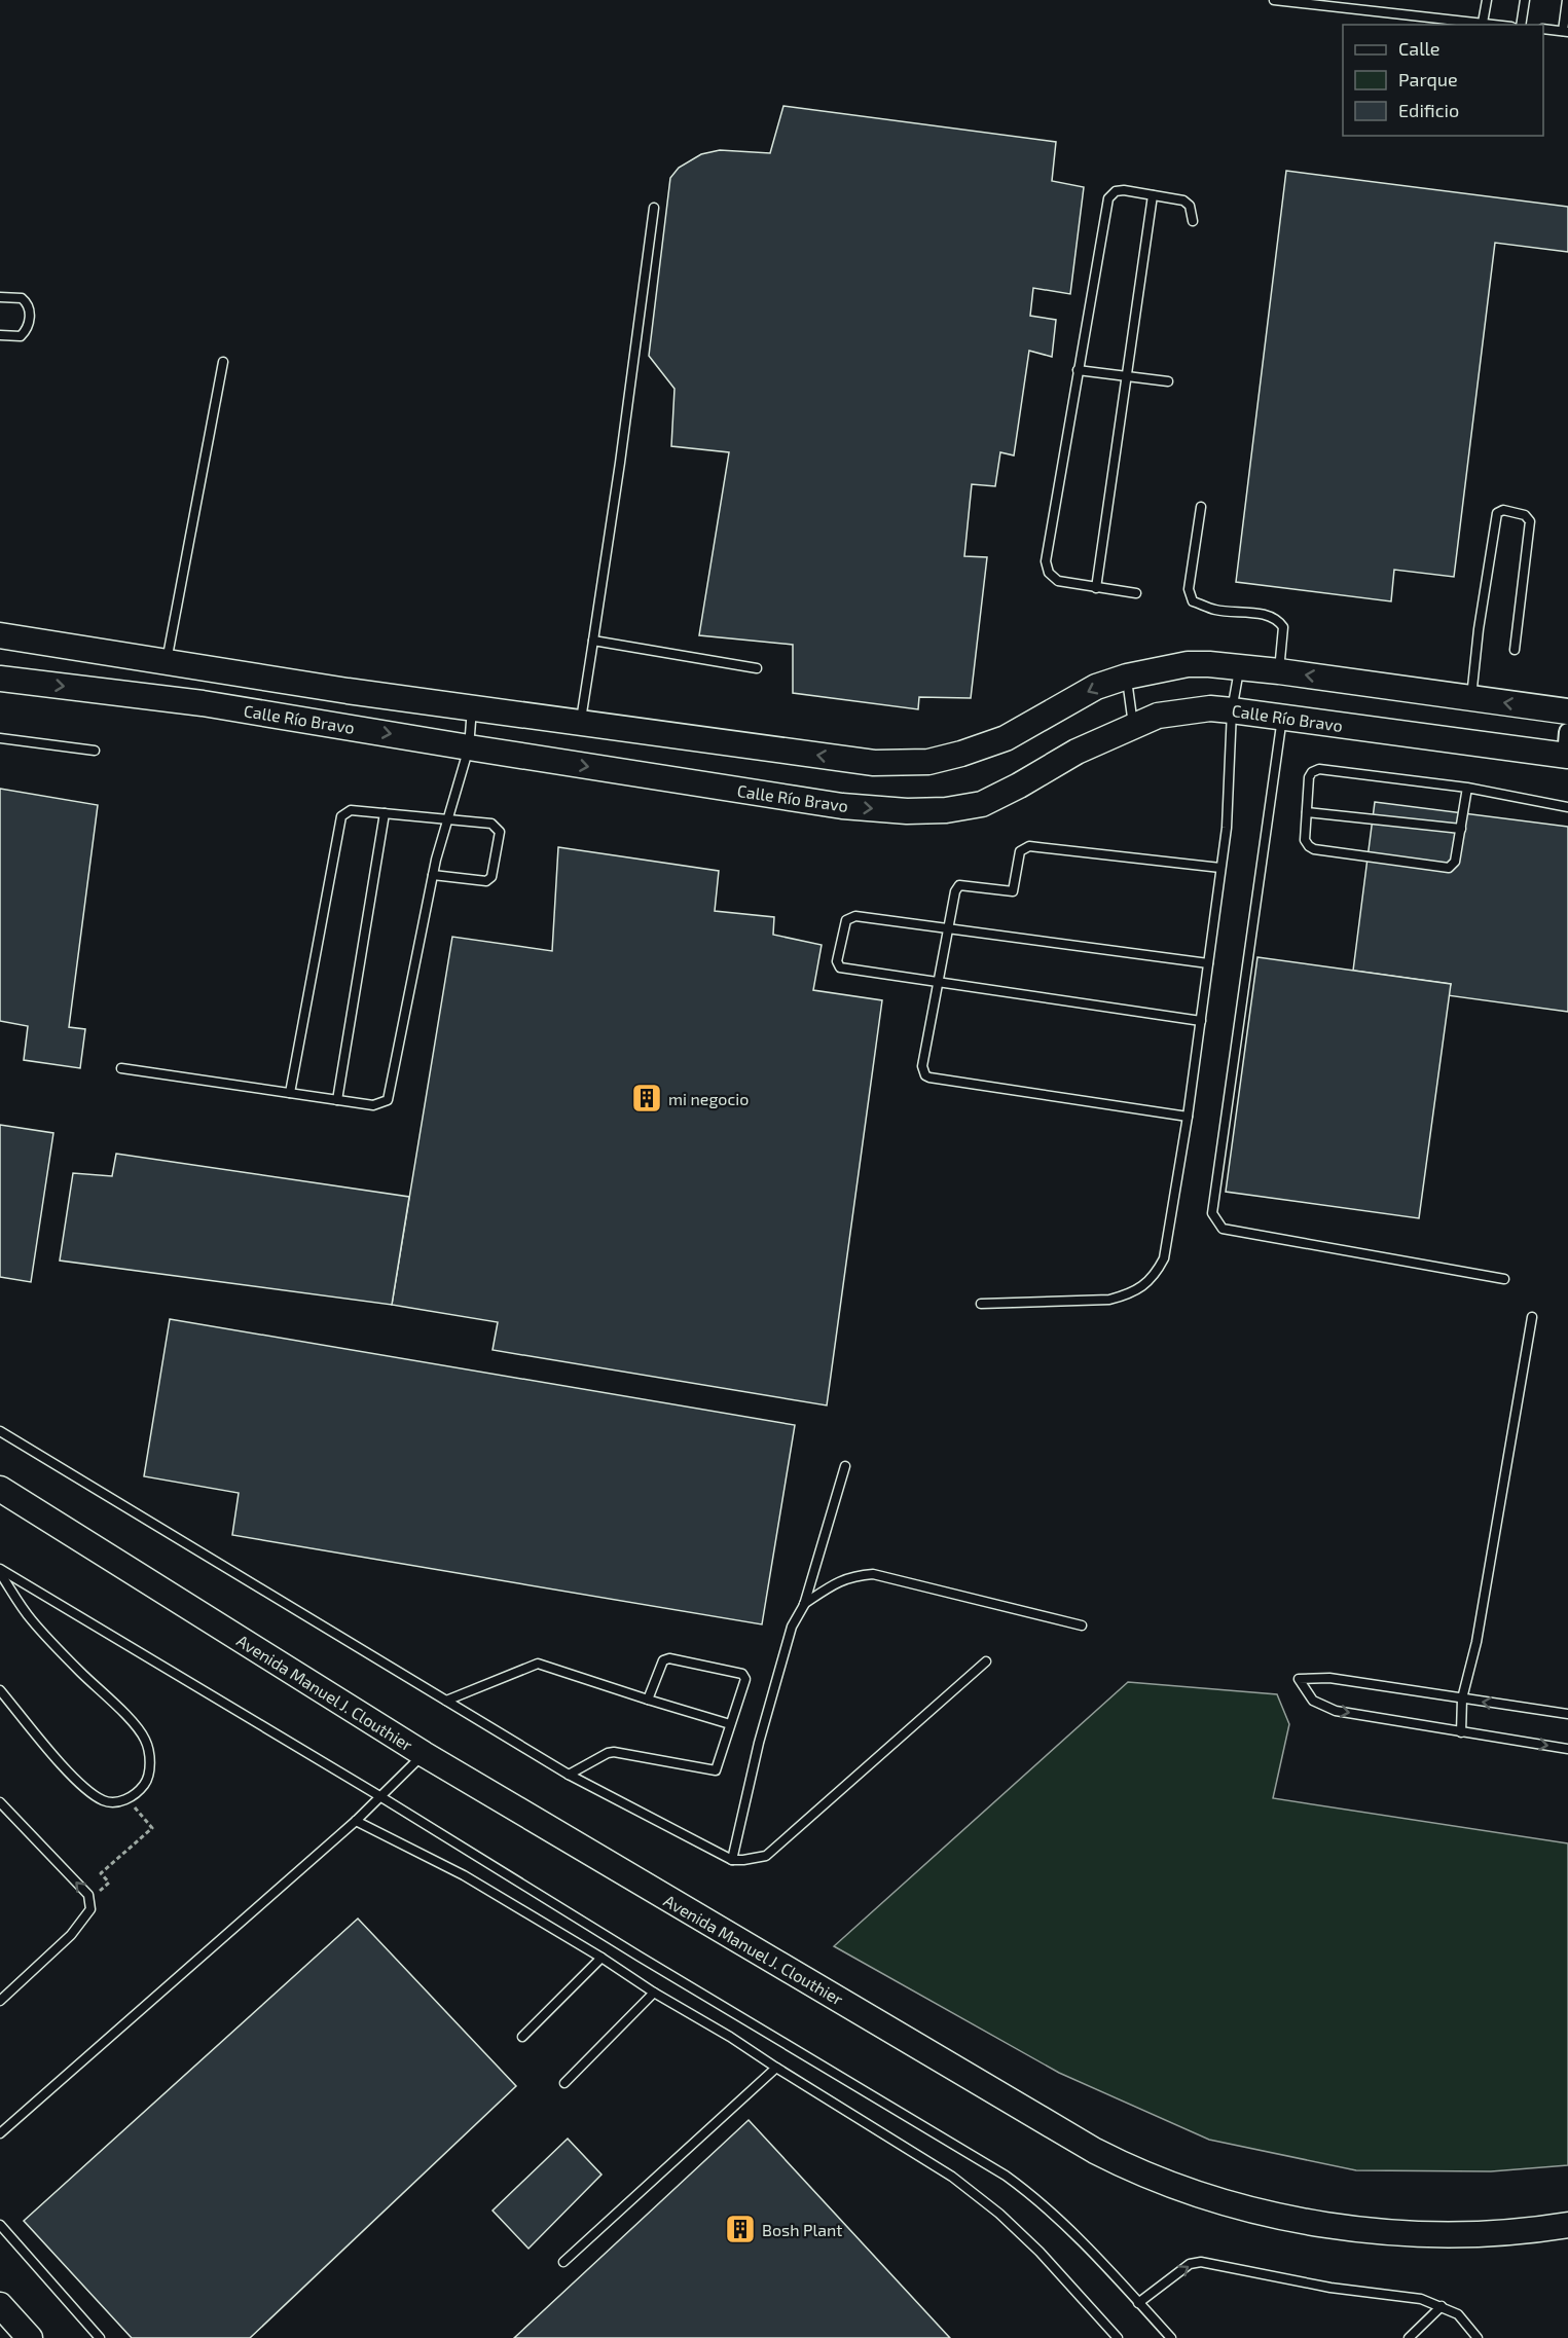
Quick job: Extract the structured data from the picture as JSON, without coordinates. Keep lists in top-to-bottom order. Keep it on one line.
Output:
{"streets":{"street":["Calle Río Bravo","Avenida Manuel J. Clouthier"]},"places":{"building":["mi negocio","Bosh Plant"]},"legend":["Calle","Parque","Edificio"]}
